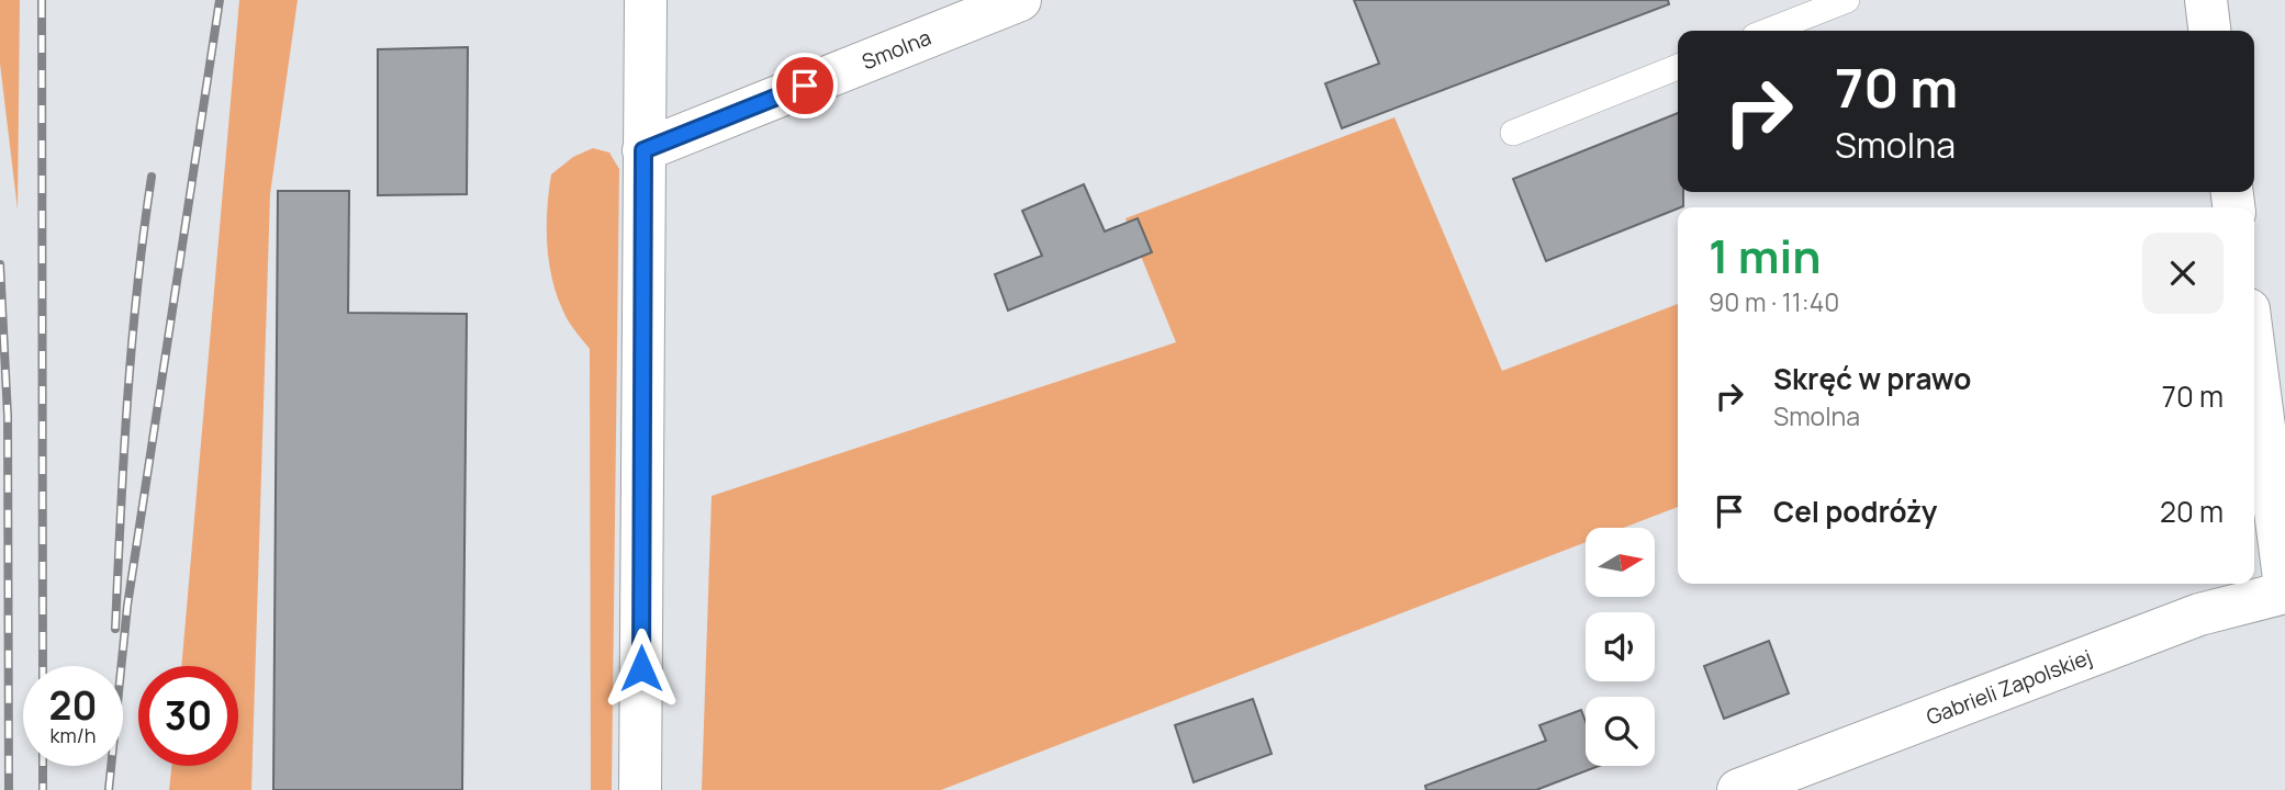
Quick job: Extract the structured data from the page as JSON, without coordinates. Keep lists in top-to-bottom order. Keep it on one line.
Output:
{"streets":{"street":["Smolna","Gabrieli Zapolskiej"]},"north":"right","page":{"turn":["70 m","Smolna"],"heading":["1 min","90 m · 11:40"],"list":[{"name":"Skręć w prawo","note":"Smolna","value":"70 m"},{"name":"Cel podróży","value":"20 m"}],"speed":"20 km/h","limit":"30"}}
